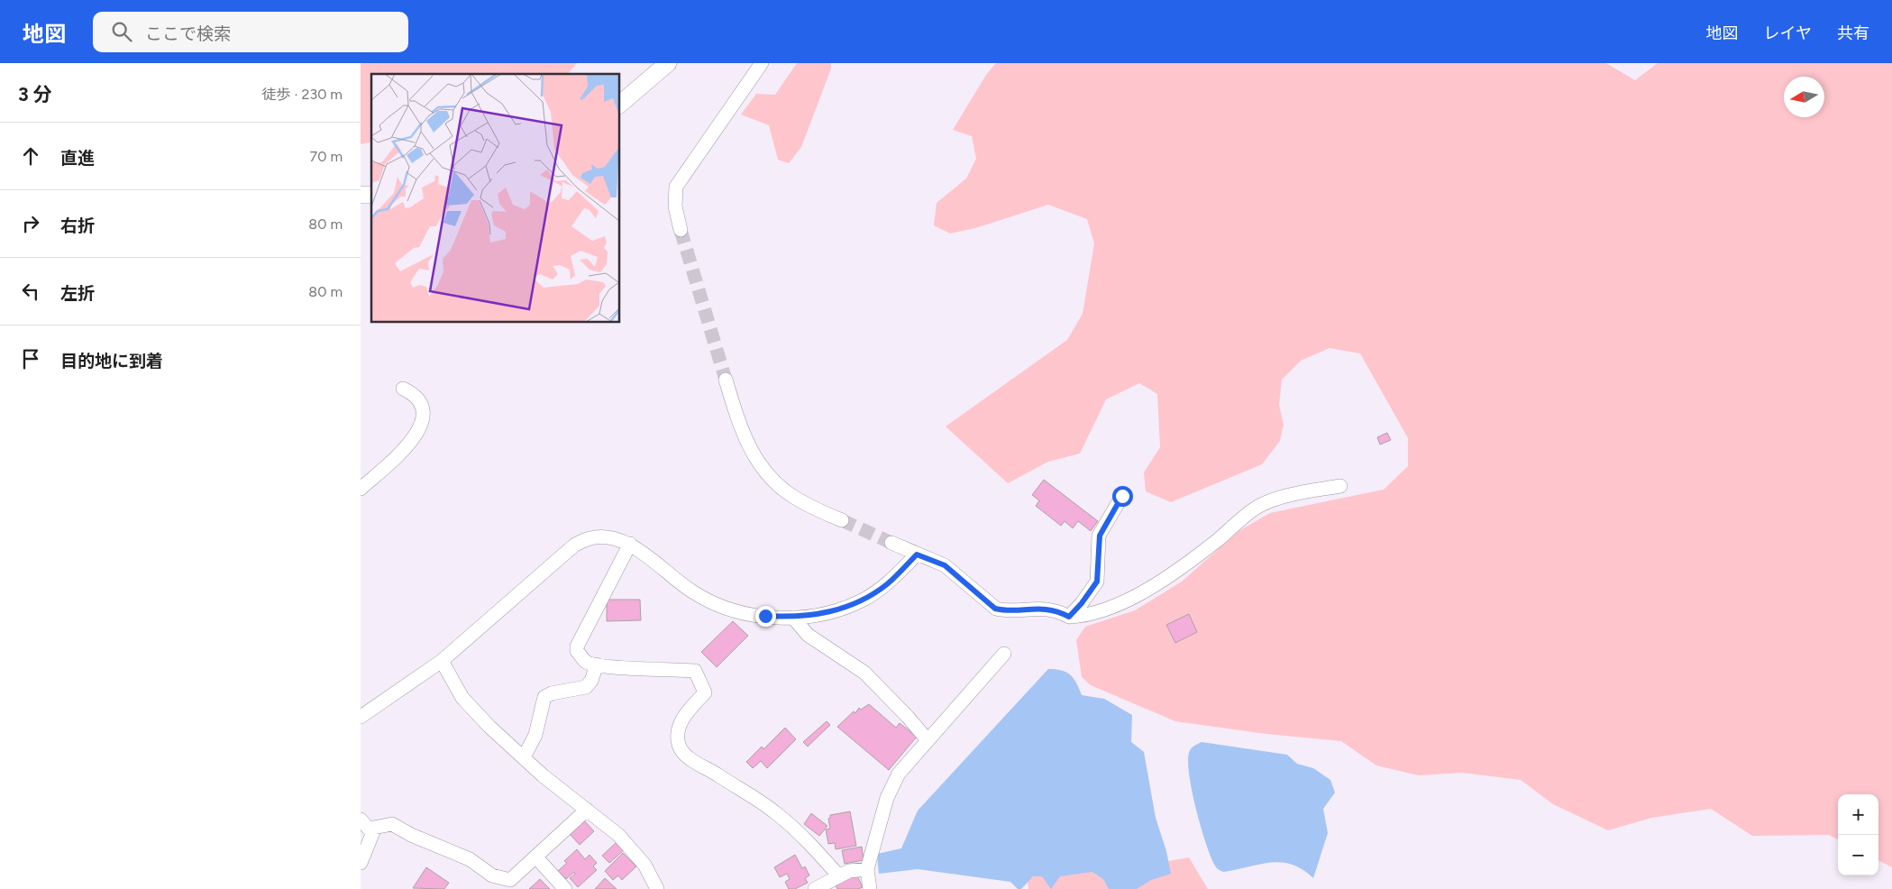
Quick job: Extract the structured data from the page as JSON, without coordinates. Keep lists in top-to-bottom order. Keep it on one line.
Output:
{"north":"left","page":{"header":"地図","search":"ここで検索","nav":["地図","レイヤ","共有"],"heading":["3 分","徒歩 · 230 m"],"list":[["直進","70 m"],["右折","80 m"],["左折","80 m"],"目的地に到着"],"map_buttons":["+","−"]}}
